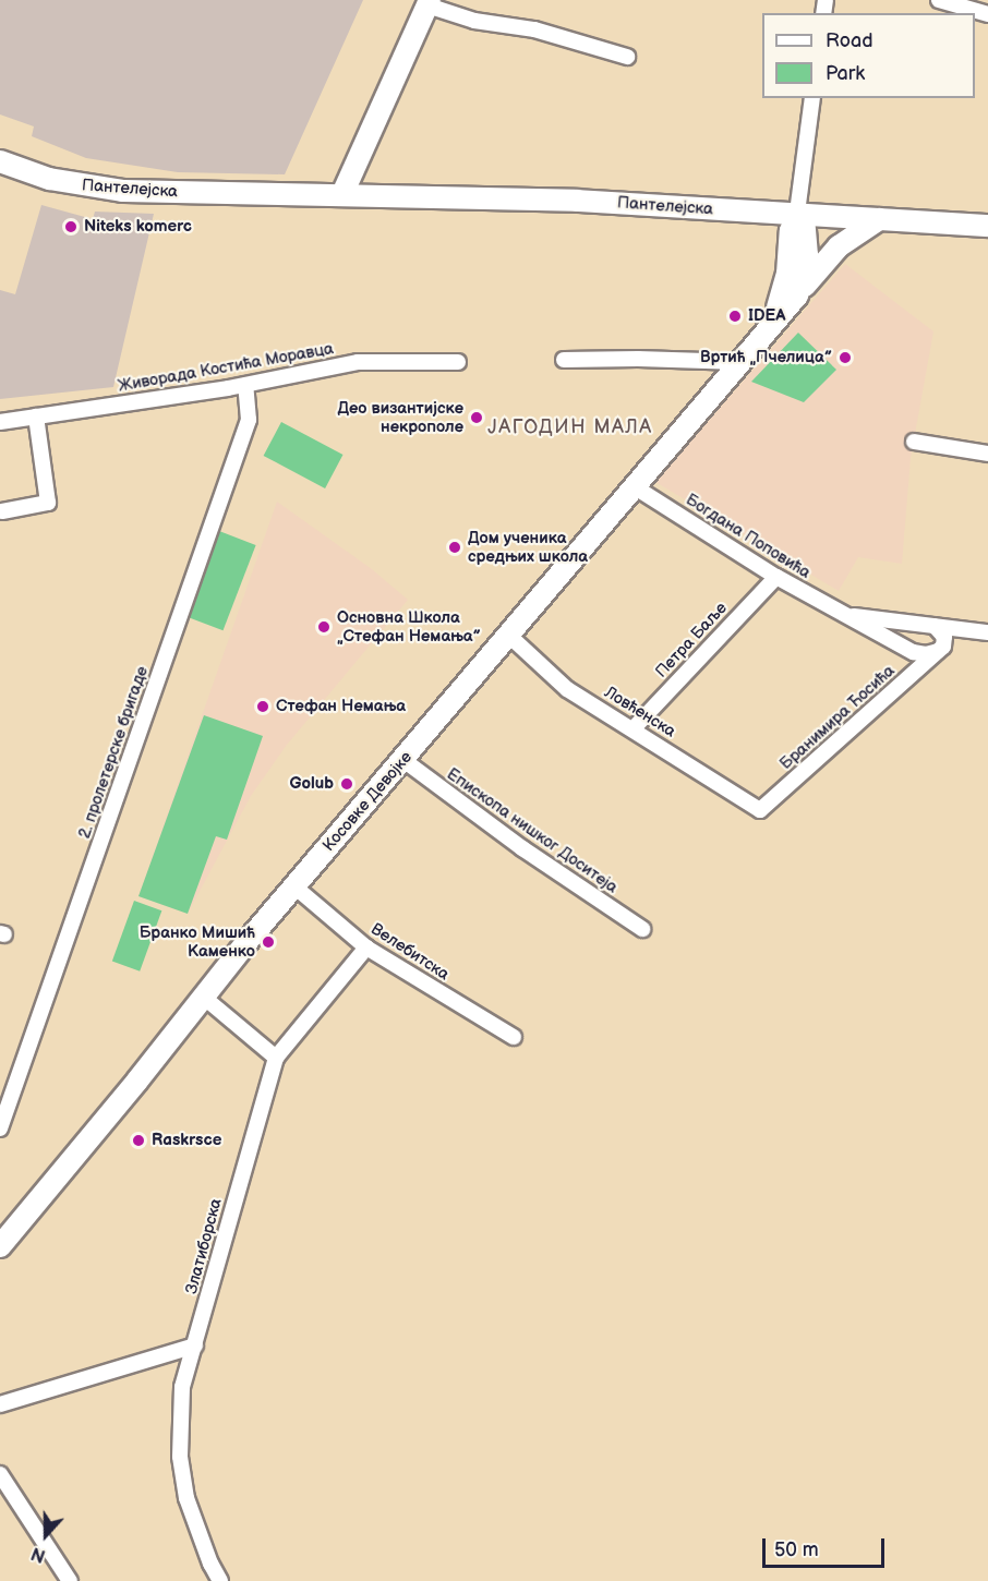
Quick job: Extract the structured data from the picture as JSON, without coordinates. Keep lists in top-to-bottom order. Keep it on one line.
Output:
{"streets":{"street":["Пантелејска","Живорада Костића Моравца","Богдана Поповића","Петра Баље","Ловћенска","Бранимира Ћосића","2. пролетерске бригаде","Косовке Девојке","Епископа нишког Доситеја","Велебитска","Златиборска"]},"crossings":[["Пантелејска","Косовке Девојке"],["Живорада Костића Моравца","2. пролетерске бригаде"],["Богдана Поповића","Петра Баље"],["Богдана Поповића","Бранимира Ћосића"],["Богдана Поповића","Косовке Девојке"],["Петра Баље","Ловћенска"],["Ловћенска","Бранимира Ћосића"],["Ловћенска","Косовке Девојке"],["Косовке Девојке","Епископа нишког Доситеја"],["Косовке Девојке","Велебитска"],["Велебитска","Златиборска"]],"districts":["ЈАГОДИН МАЛА"],"places":["Niteks komerc","IDEA","Вртић „Пчелица”","Део византијске некрополе","Дом ученика средњих школа","Основна Школа „Стефан Немања”","Стефан Немања","Golub","Бранко Мишић Каменко","Raskrsce"],"legend":["Road","Park"],"scale_bar":"50 m","north":"bottom"}
